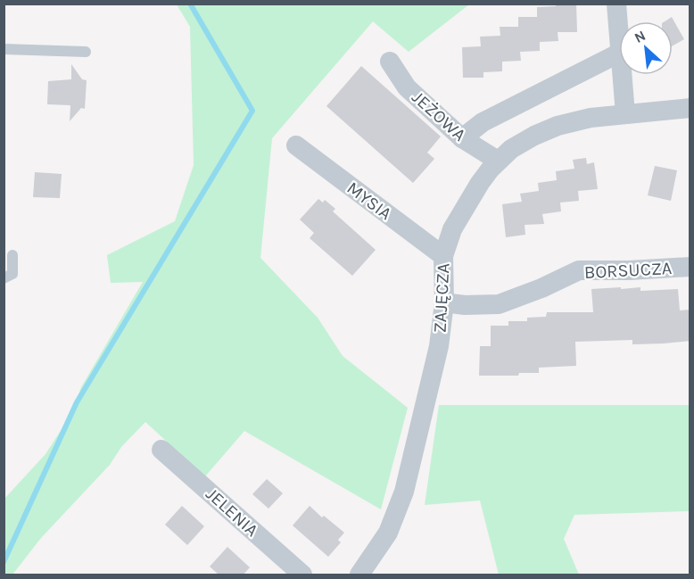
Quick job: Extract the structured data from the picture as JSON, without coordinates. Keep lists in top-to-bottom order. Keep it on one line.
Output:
{"streets":{"street":["JEŻOWA","MYSIA","BORSUCZA","ZAJĘCZA","JELENIA"]},"crossings":[["JEŻOWA","ZAJĘCZA"],["MYSIA","ZAJĘCZA"],["BORSUCZA","ZAJĘCZA"]],"north":"top left"}
